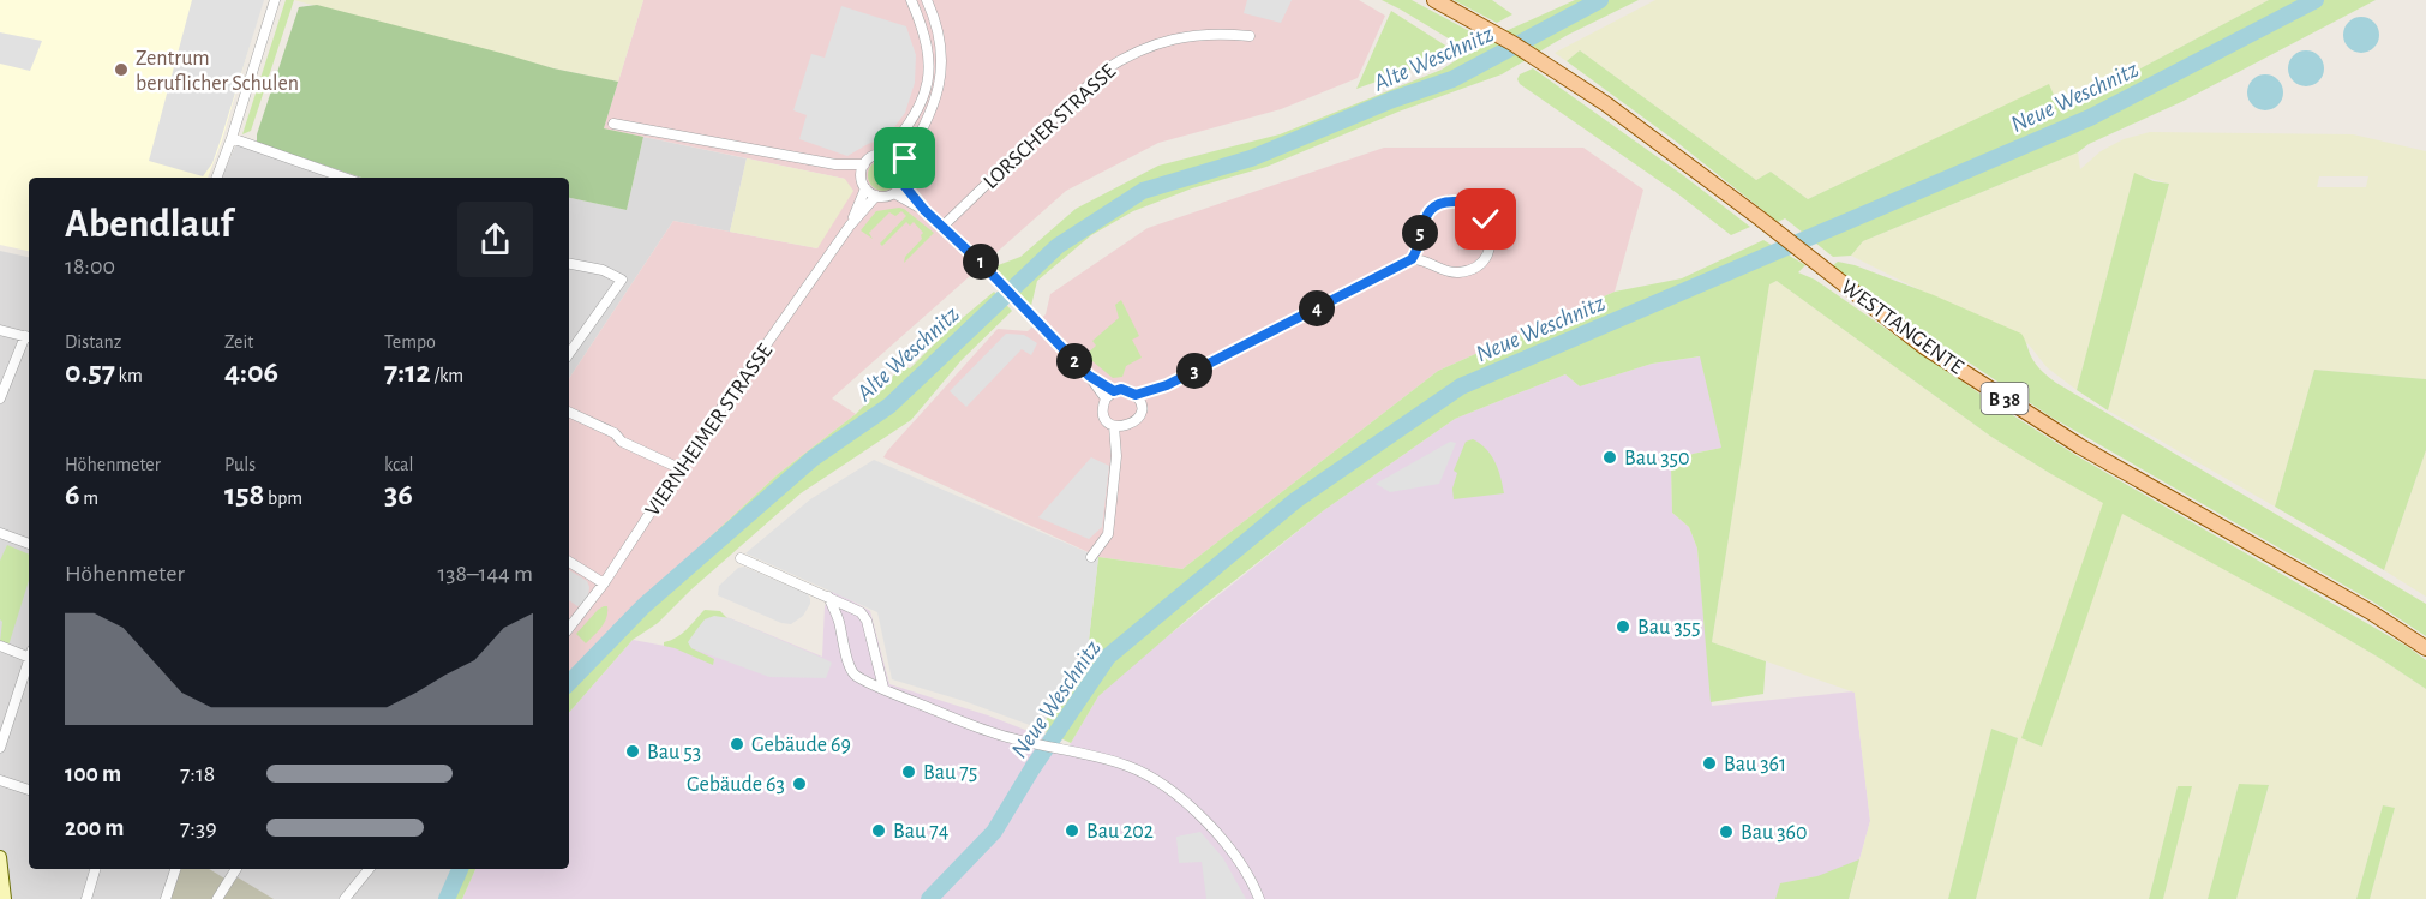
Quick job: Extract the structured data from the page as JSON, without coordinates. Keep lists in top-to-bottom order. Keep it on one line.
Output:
{"streets":{"main road":["WESTTANGENTE","B 38"],"street":["LORSCHER STRASSE","VIERNHEIMER STRASSE"]},"water":["Alte Weschnitz","Neue Weschnitz"],"places":["Zentrum beruflicher Schulen","Bau 350","Bau 355","Gebäude 69","Bau 53","Bau 361","Bau 75","Gebäude 63","Bau 74","Bau 202","Bau 360"],"page":{"heading":["Abendlauf","18:00"],"pins":["5","1","4","2","3"],"stats":[["Distanz","0.57 km"],["Zeit","4:06"],["Tempo","7:12 /km"],["Höhenmeter","6 m"],["Puls","158 bpm"],["kcal","36"]],"chart":["Höhenmeter","138–144 m"],"list":[{"name":"100 m","note":"7:18"},{"name":"200 m","note":"7:39"}]}}
